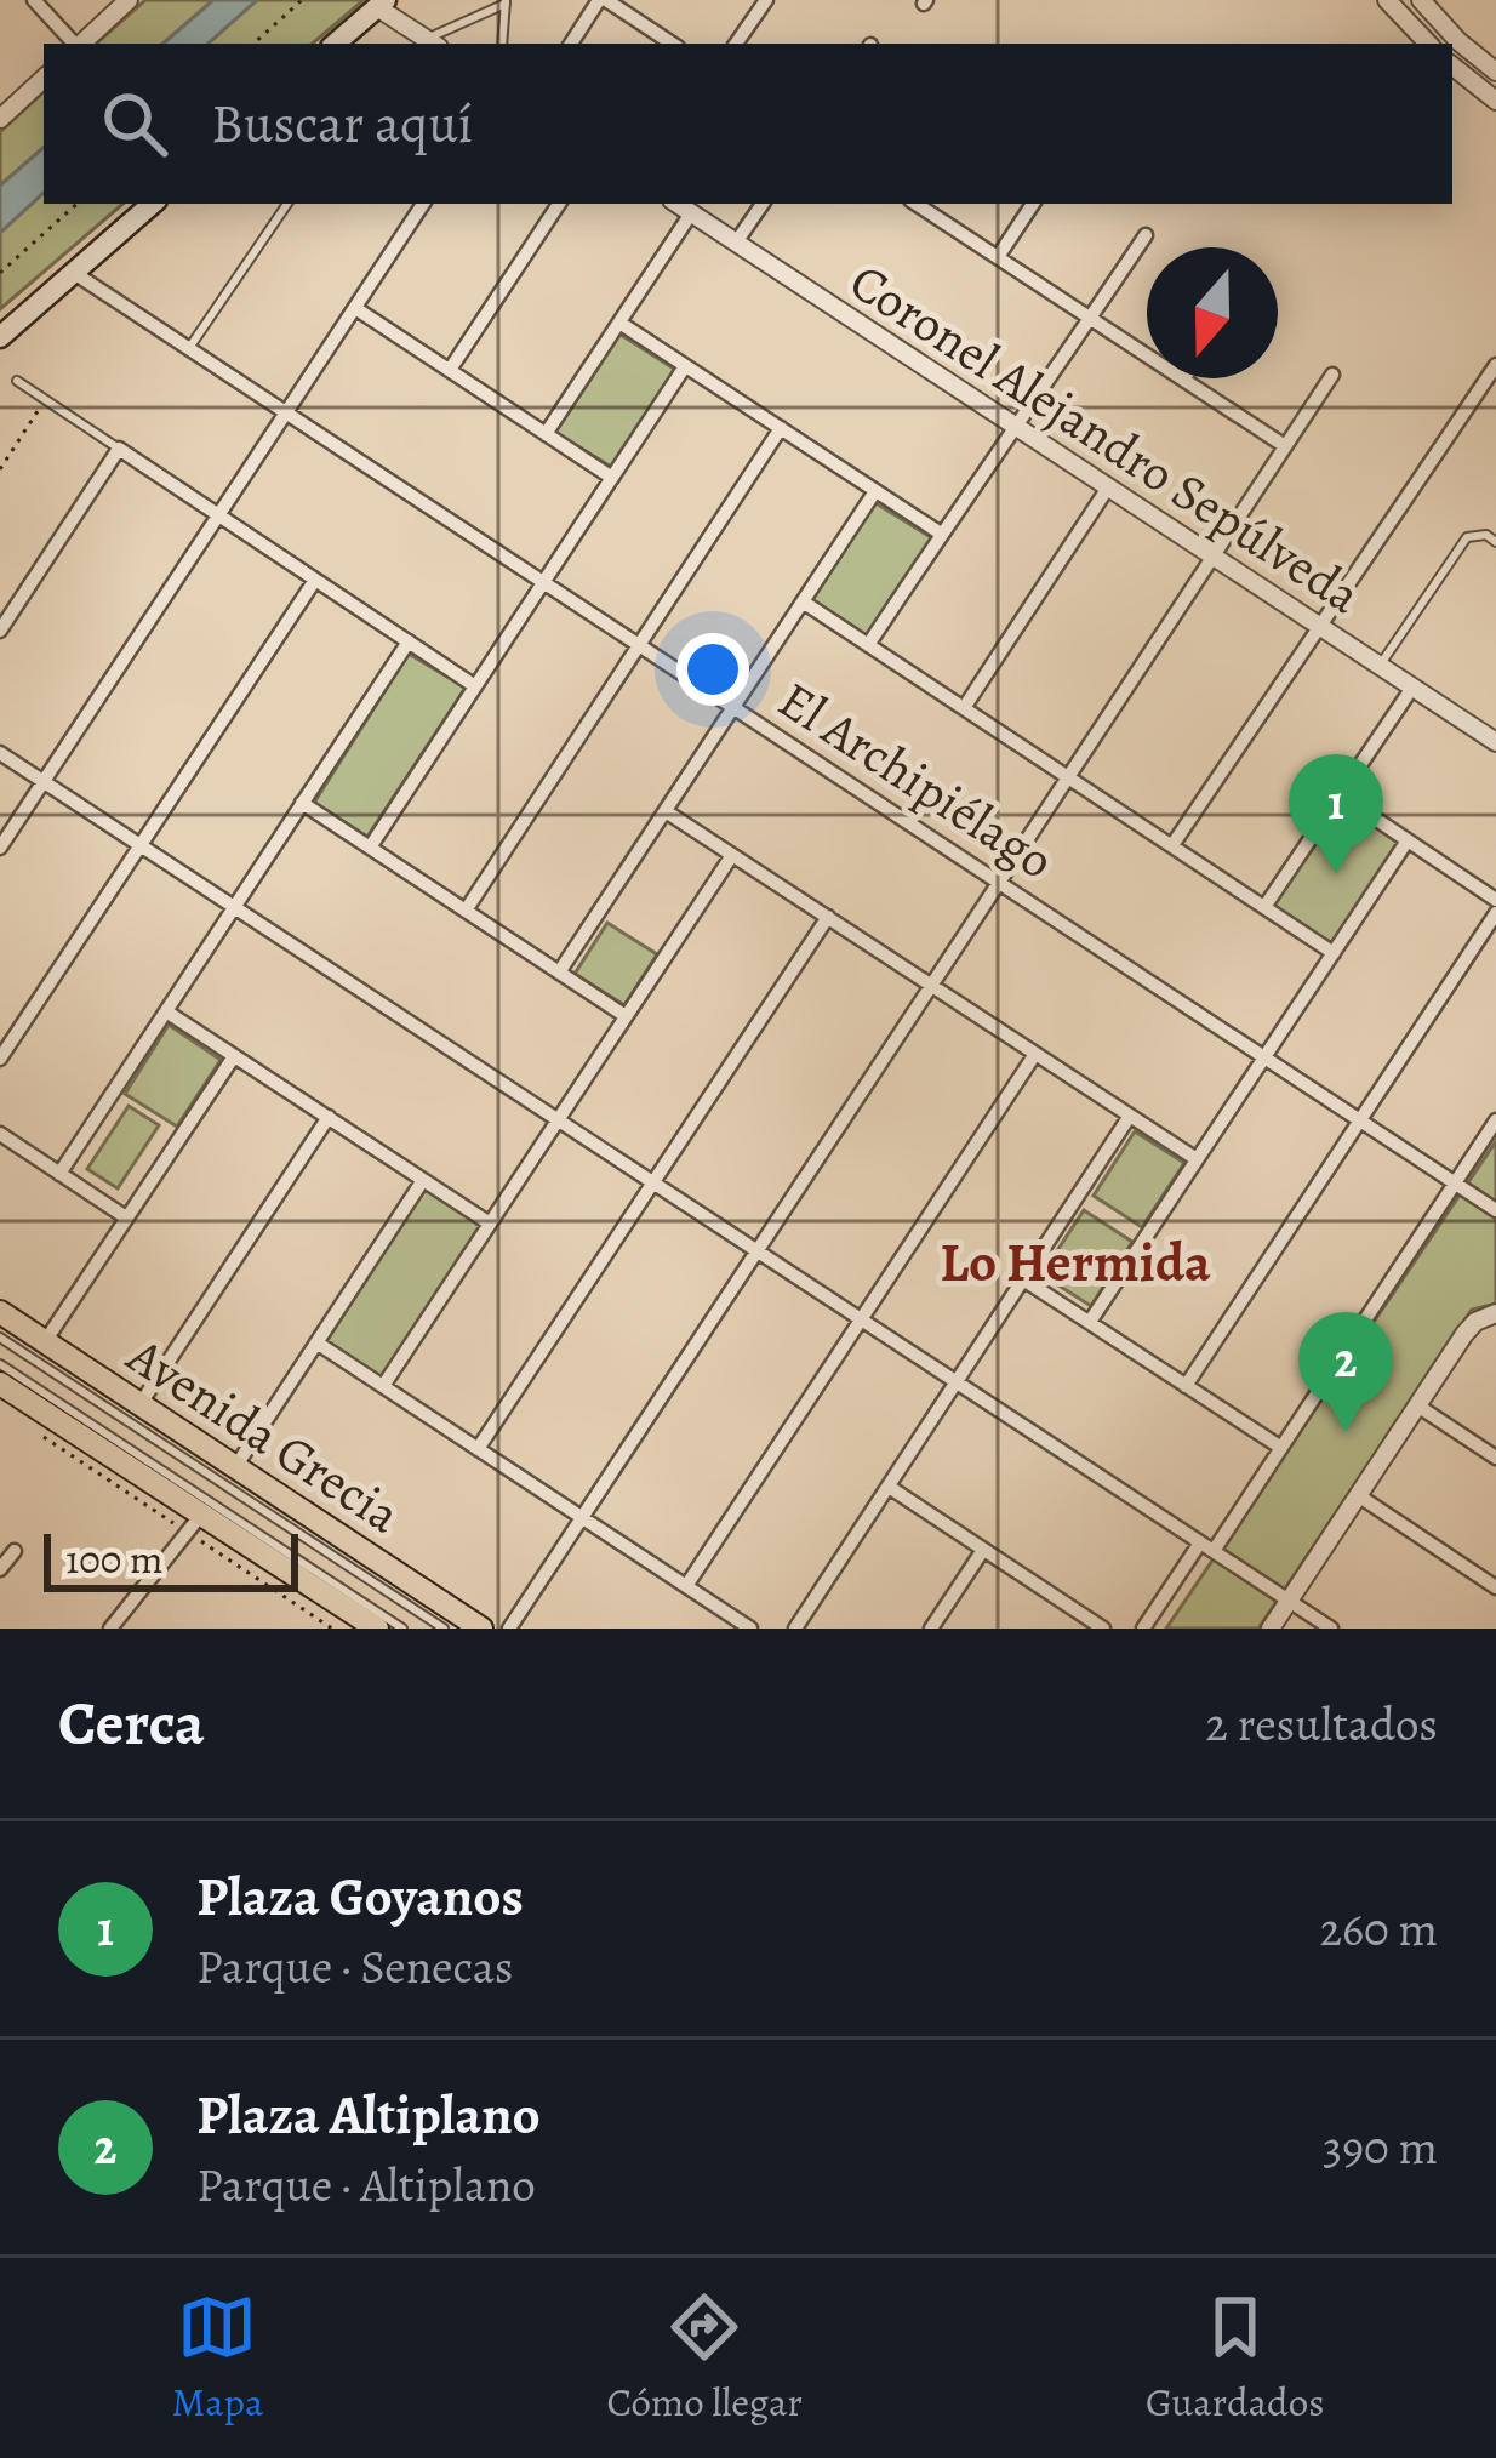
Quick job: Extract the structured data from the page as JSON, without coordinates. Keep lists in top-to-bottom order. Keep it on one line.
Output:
{"streets":{"main road":["Avenida Grecia"],"street":["Coronel Alejandro Sepúlveda","El Archipiélago"]},"districts":["Lo Hermida"],"scale_bar":"100 m","north":"bottom","page":{"search":"Buscar aquí","pins":["1","2"],"scale":"100 m","heading":["Cerca","2 resultados"],"list":[{"mark":"1","name":"Plaza Goyanos","note":"Parque · Senecas","value":"260 m"},{"mark":"2","name":"Plaza Altiplano","note":"Parque · Altiplano","value":"390 m"}],"nav":["Mapa","Cómo llegar","Guardados"]}}
